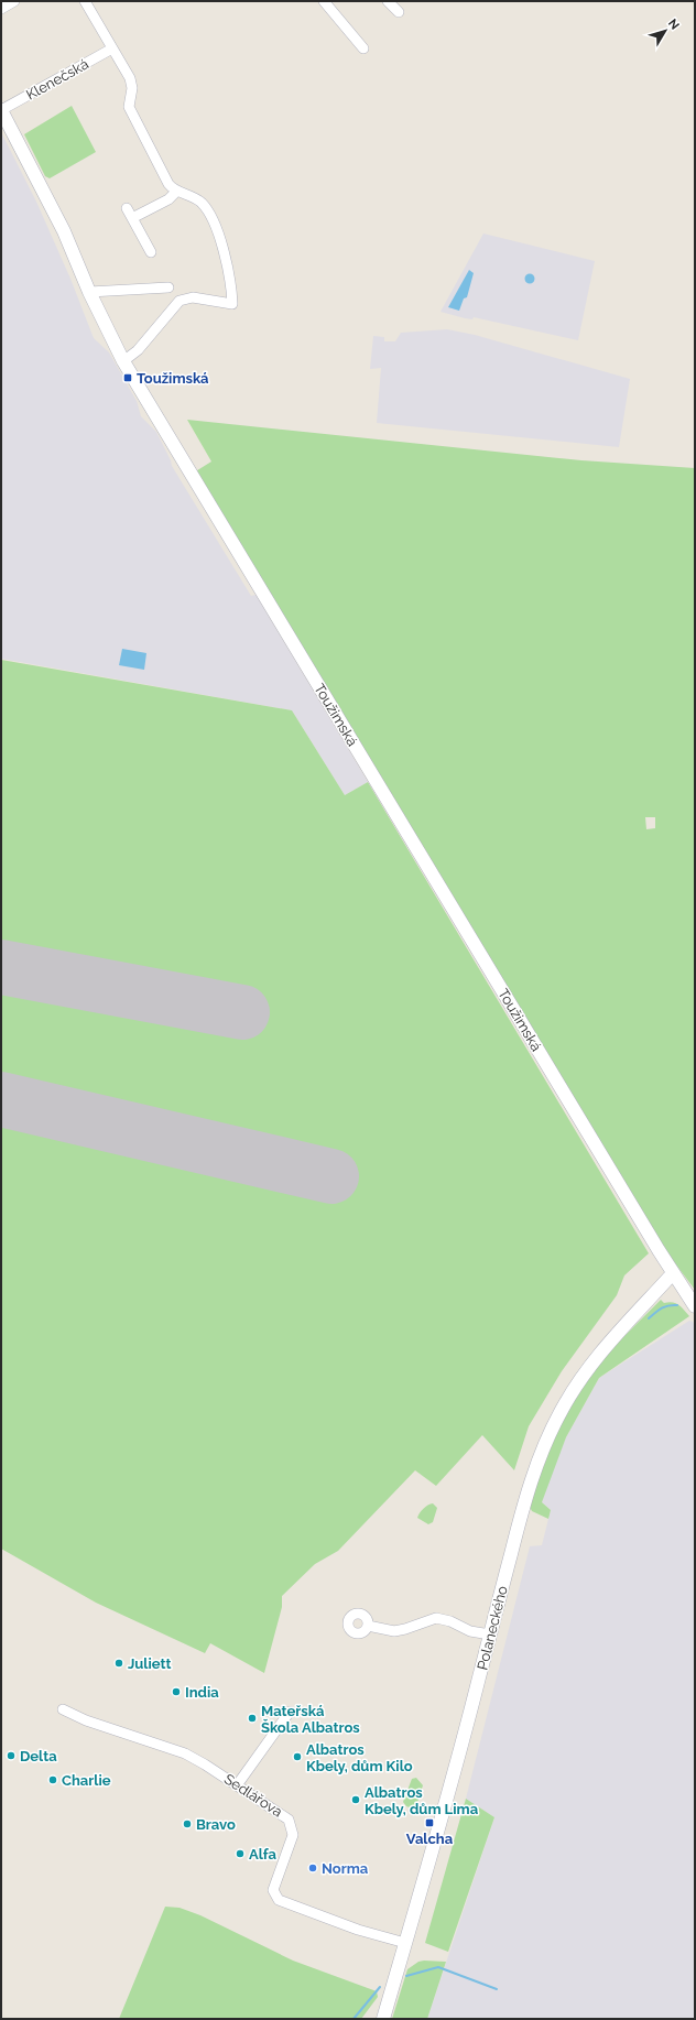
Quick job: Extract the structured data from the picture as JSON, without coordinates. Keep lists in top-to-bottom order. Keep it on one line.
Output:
{"streets":{"street":["Klenečská","Toužimská","Polaneckého","Sedlářova"]},"crossings":[["Klenečská","Toužimská"],["Toužimská","Polaneckého"],["Polaneckého","Sedlářova"]],"places":{"transit":["Toužimská","Valcha"],"other":["Juliett","India","Mateřská Škola Albatros","Delta","Albatros Kbely, dům Kilo","Charlie","Albatros Kbely, dům Lima","Bravo","Alfa","Norma"]},"north":"top right"}
